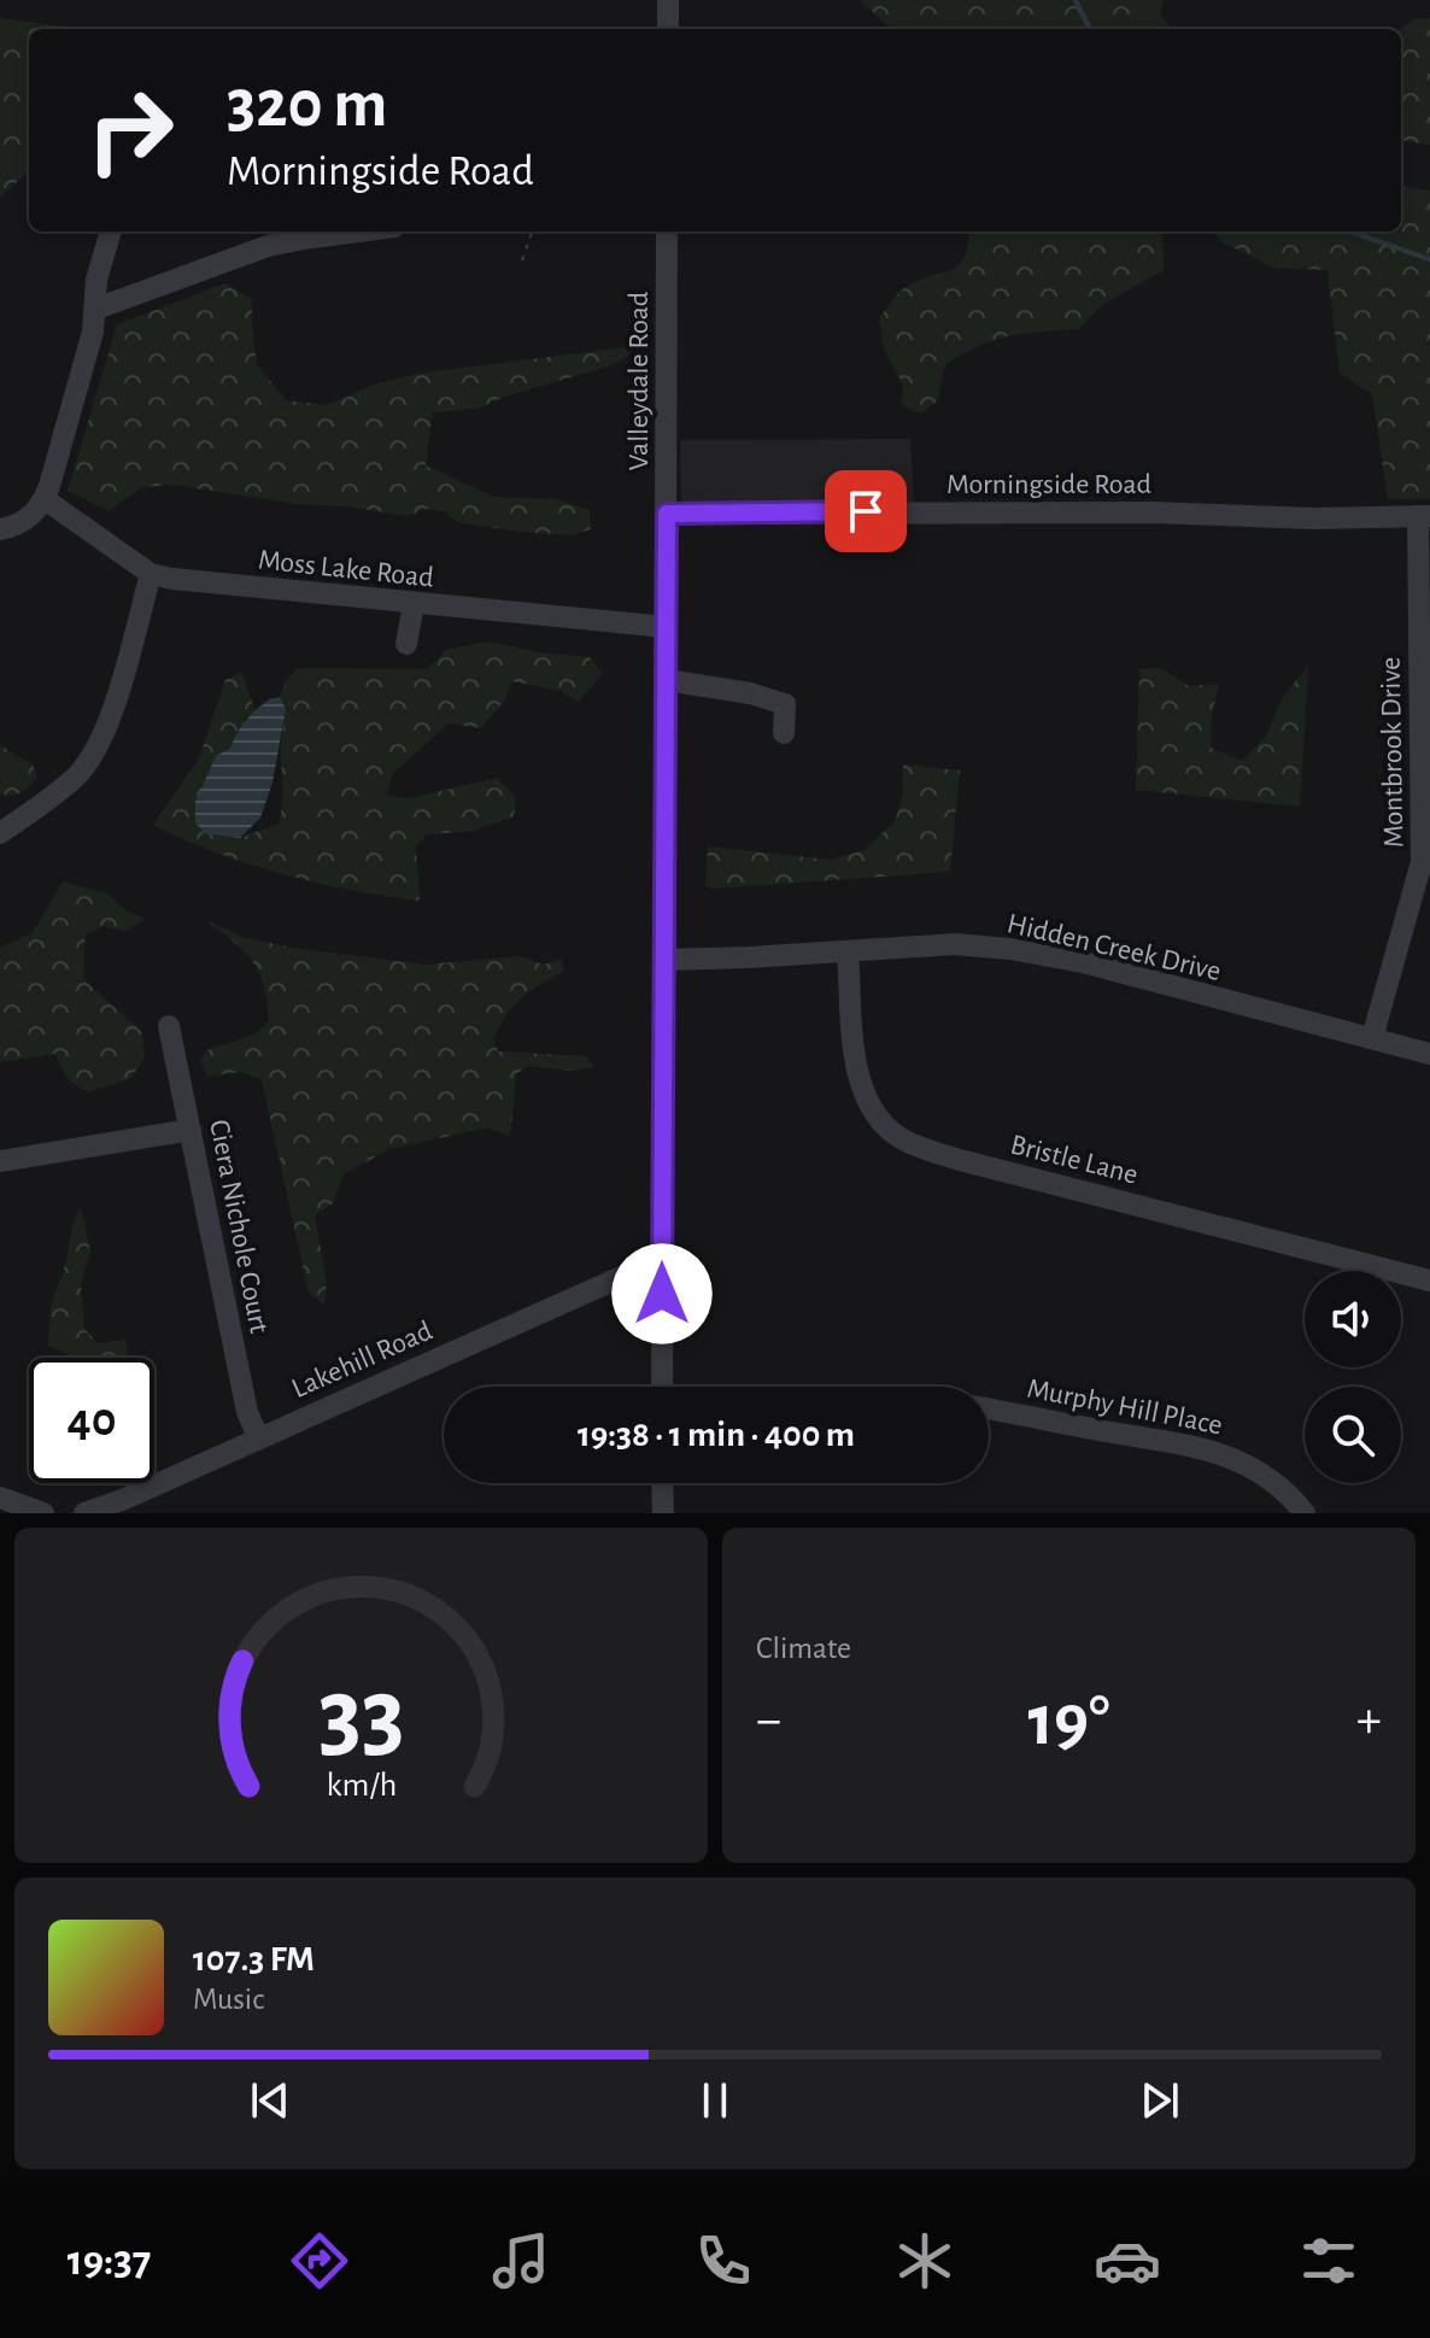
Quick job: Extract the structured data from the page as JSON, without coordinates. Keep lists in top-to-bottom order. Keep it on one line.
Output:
{"streets":{"street":["Valleydale Road","Morningside Road","Moss Lake Road","Montbrook Drive","Hidden Creek Drive","Bristle Lane","Ciera Nichole Court","Lakehill Road","Murphy Hill Place"]},"crossings":[["Valleydale Road","Morningside Road"],["Valleydale Road","Moss Lake Road"],["Valleydale Road","Hidden Creek Drive"],["Valleydale Road","Lakehill Road"],["Morningside Road","Montbrook Drive"],["Montbrook Drive","Hidden Creek Drive"],["Hidden Creek Drive","Bristle Lane"],["Ciera Nichole Court","Lakehill Road"]],"page":{"turn":["320 m","Morningside Road"],"limit":"40","trip":"19:38 · 1 min · 400 m","tile":"Climate","heat":["−","19°","+"],"song":["107.3 FM","Music"],"tabs":"19:37","gauge":["33","km/h"]}}
